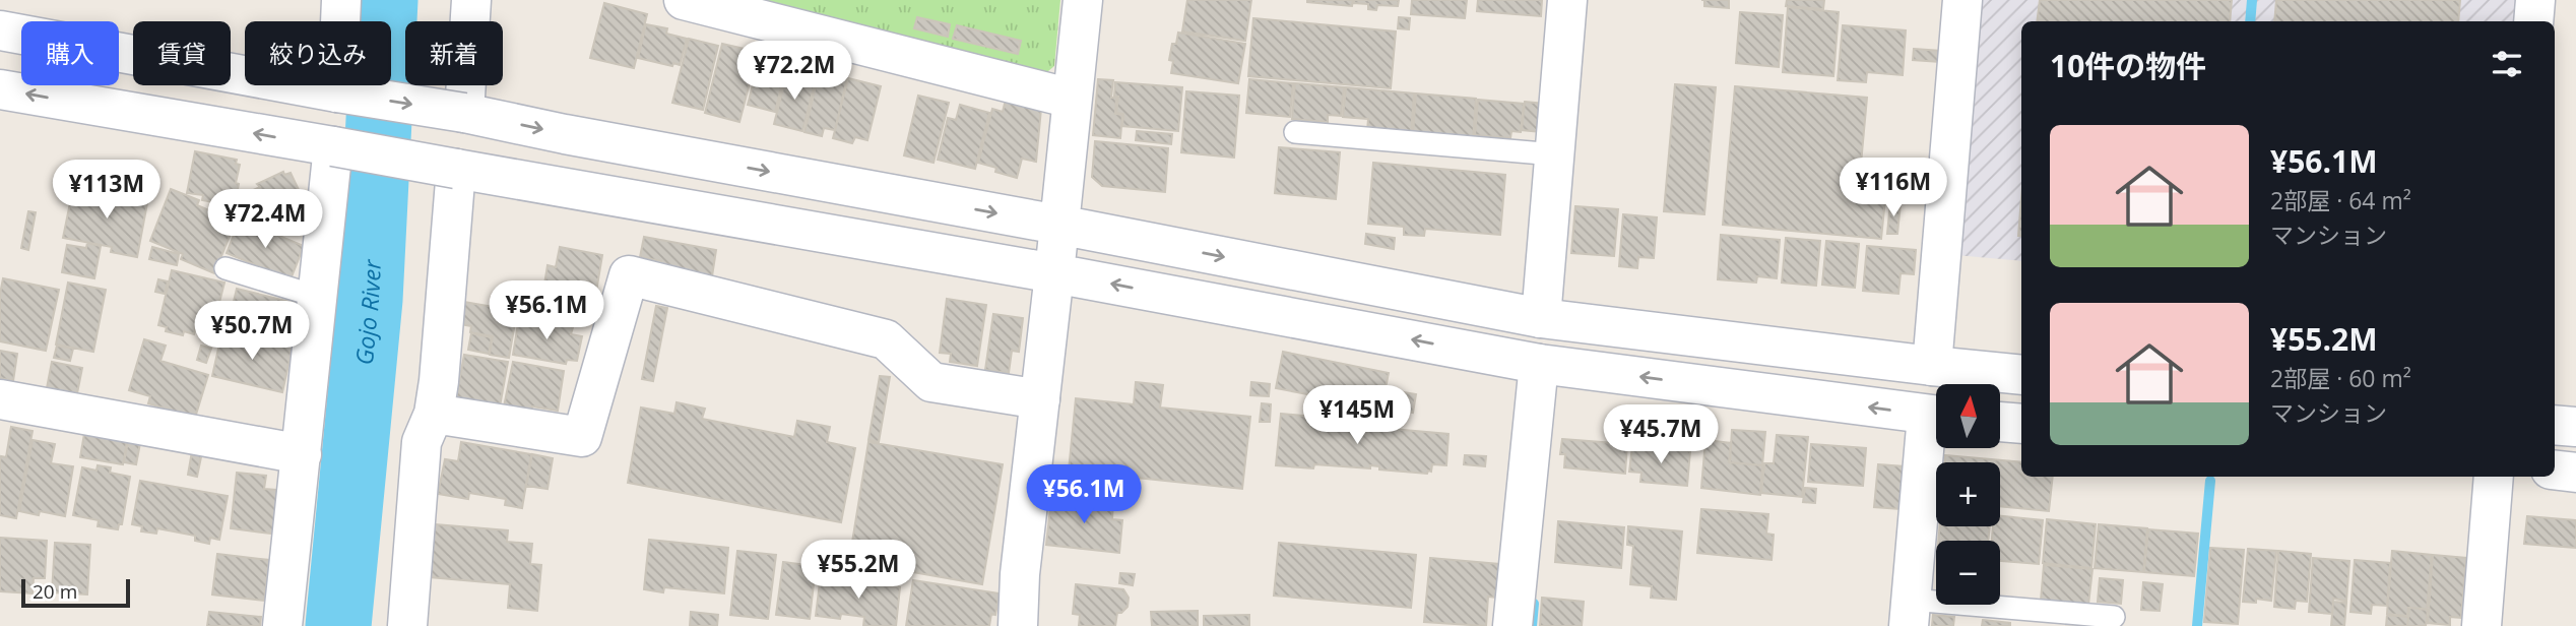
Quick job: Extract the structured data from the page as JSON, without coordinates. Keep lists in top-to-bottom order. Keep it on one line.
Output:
{"water":["Gojo River"],"scale_bar":"20 m","north":"top","page":{"chip":["購入","賃貸","絞り込み","新着"],"heading":"10件の物件","price":["¥72.2M","¥116M","¥113M","¥72.4M","¥56.1M","¥50.7M","¥145M","¥45.7M","¥56.1M","¥55.2M"],"list":[{"name":"¥56.1M","note":"2部屋 · 64 m² · マンション"},{"name":"¥55.2M","note":"2部屋 · 60 m² · マンション"}],"map_buttons":["+","−"],"scale":"20 m"}}
